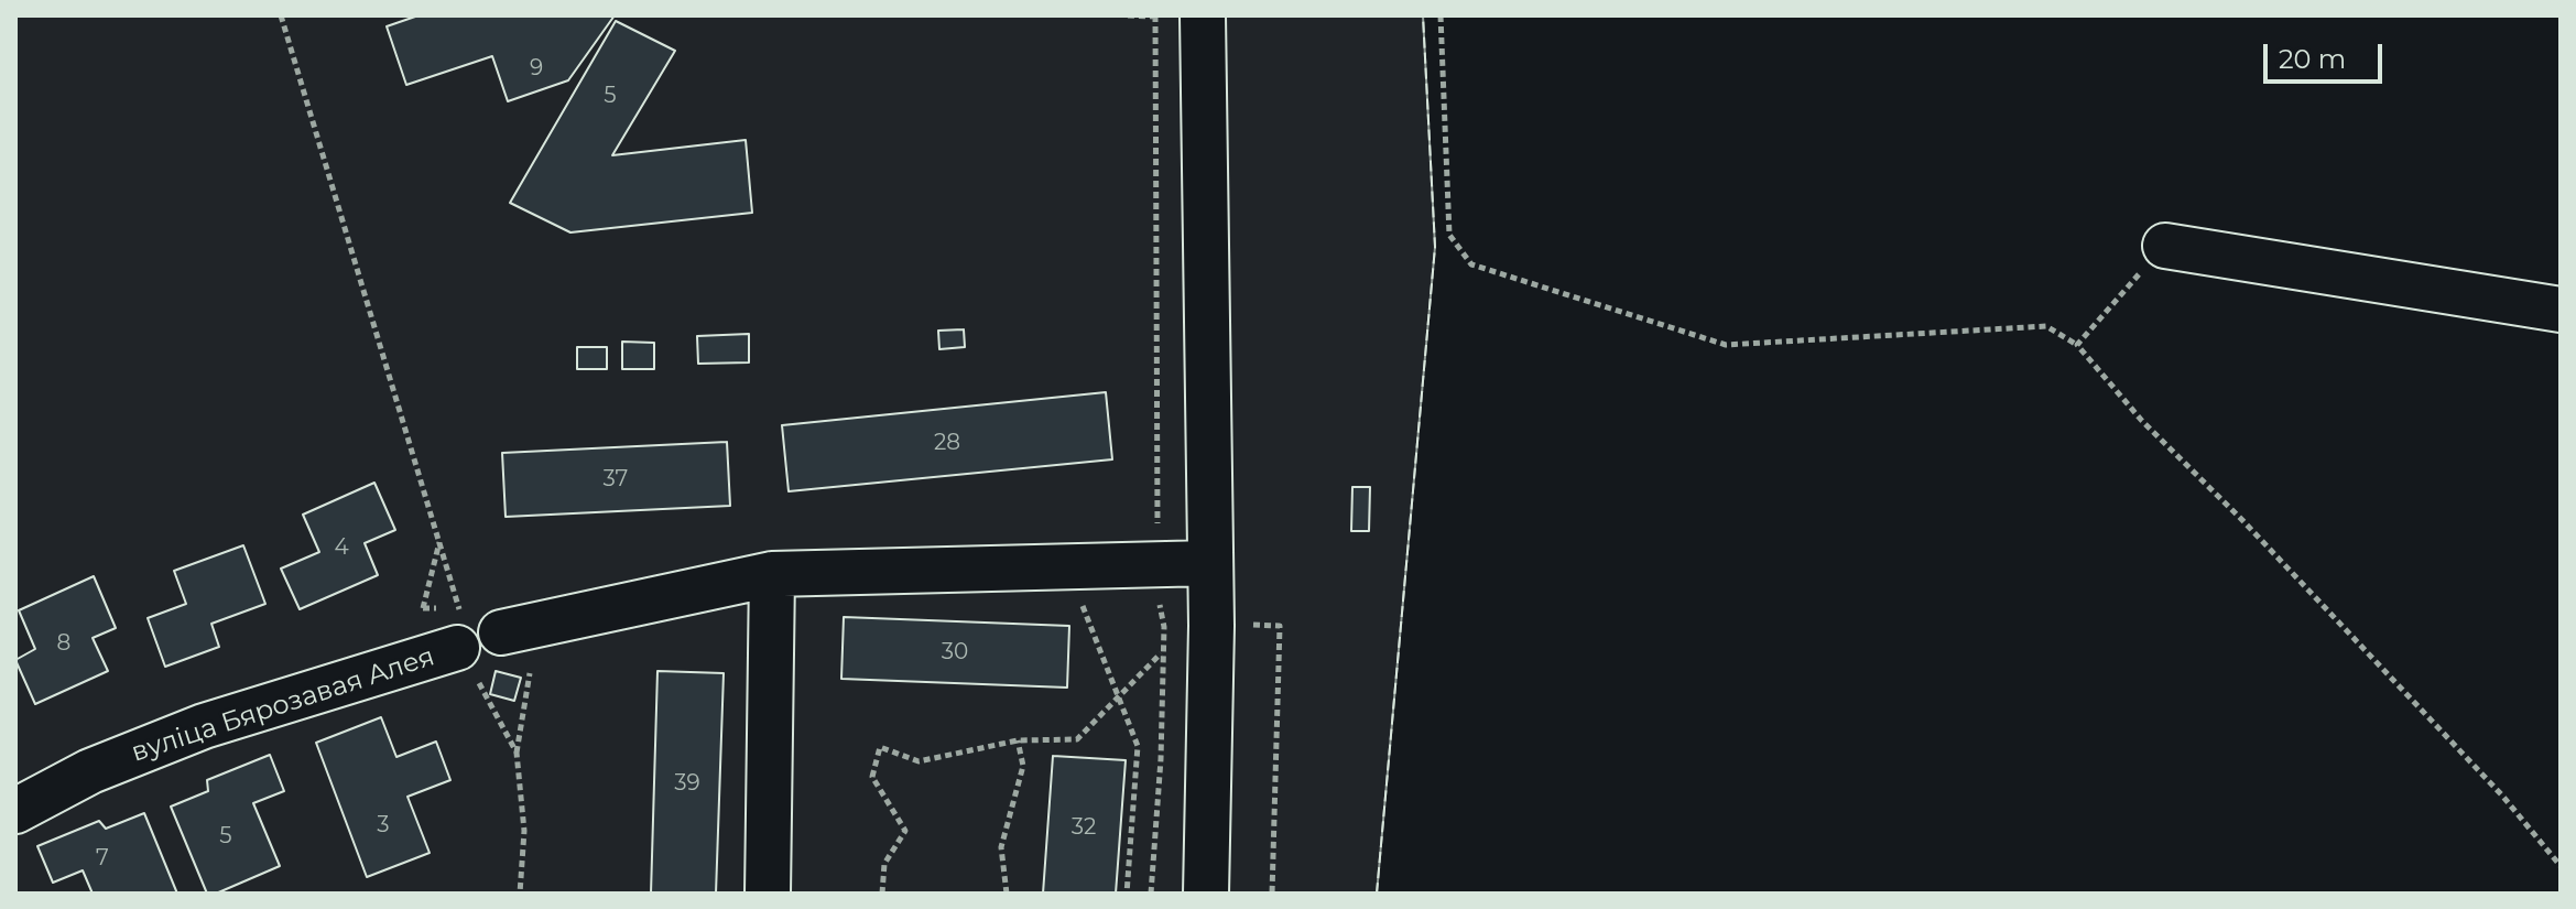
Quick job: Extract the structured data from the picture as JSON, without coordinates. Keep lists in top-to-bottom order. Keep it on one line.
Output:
{"streets":{"street":["вуліца Бярозавая Алея"]},"house_numbers":["9","5","28","37","4","8","30","39","3","32","5","7"],"scale_bar":"20 m"}
